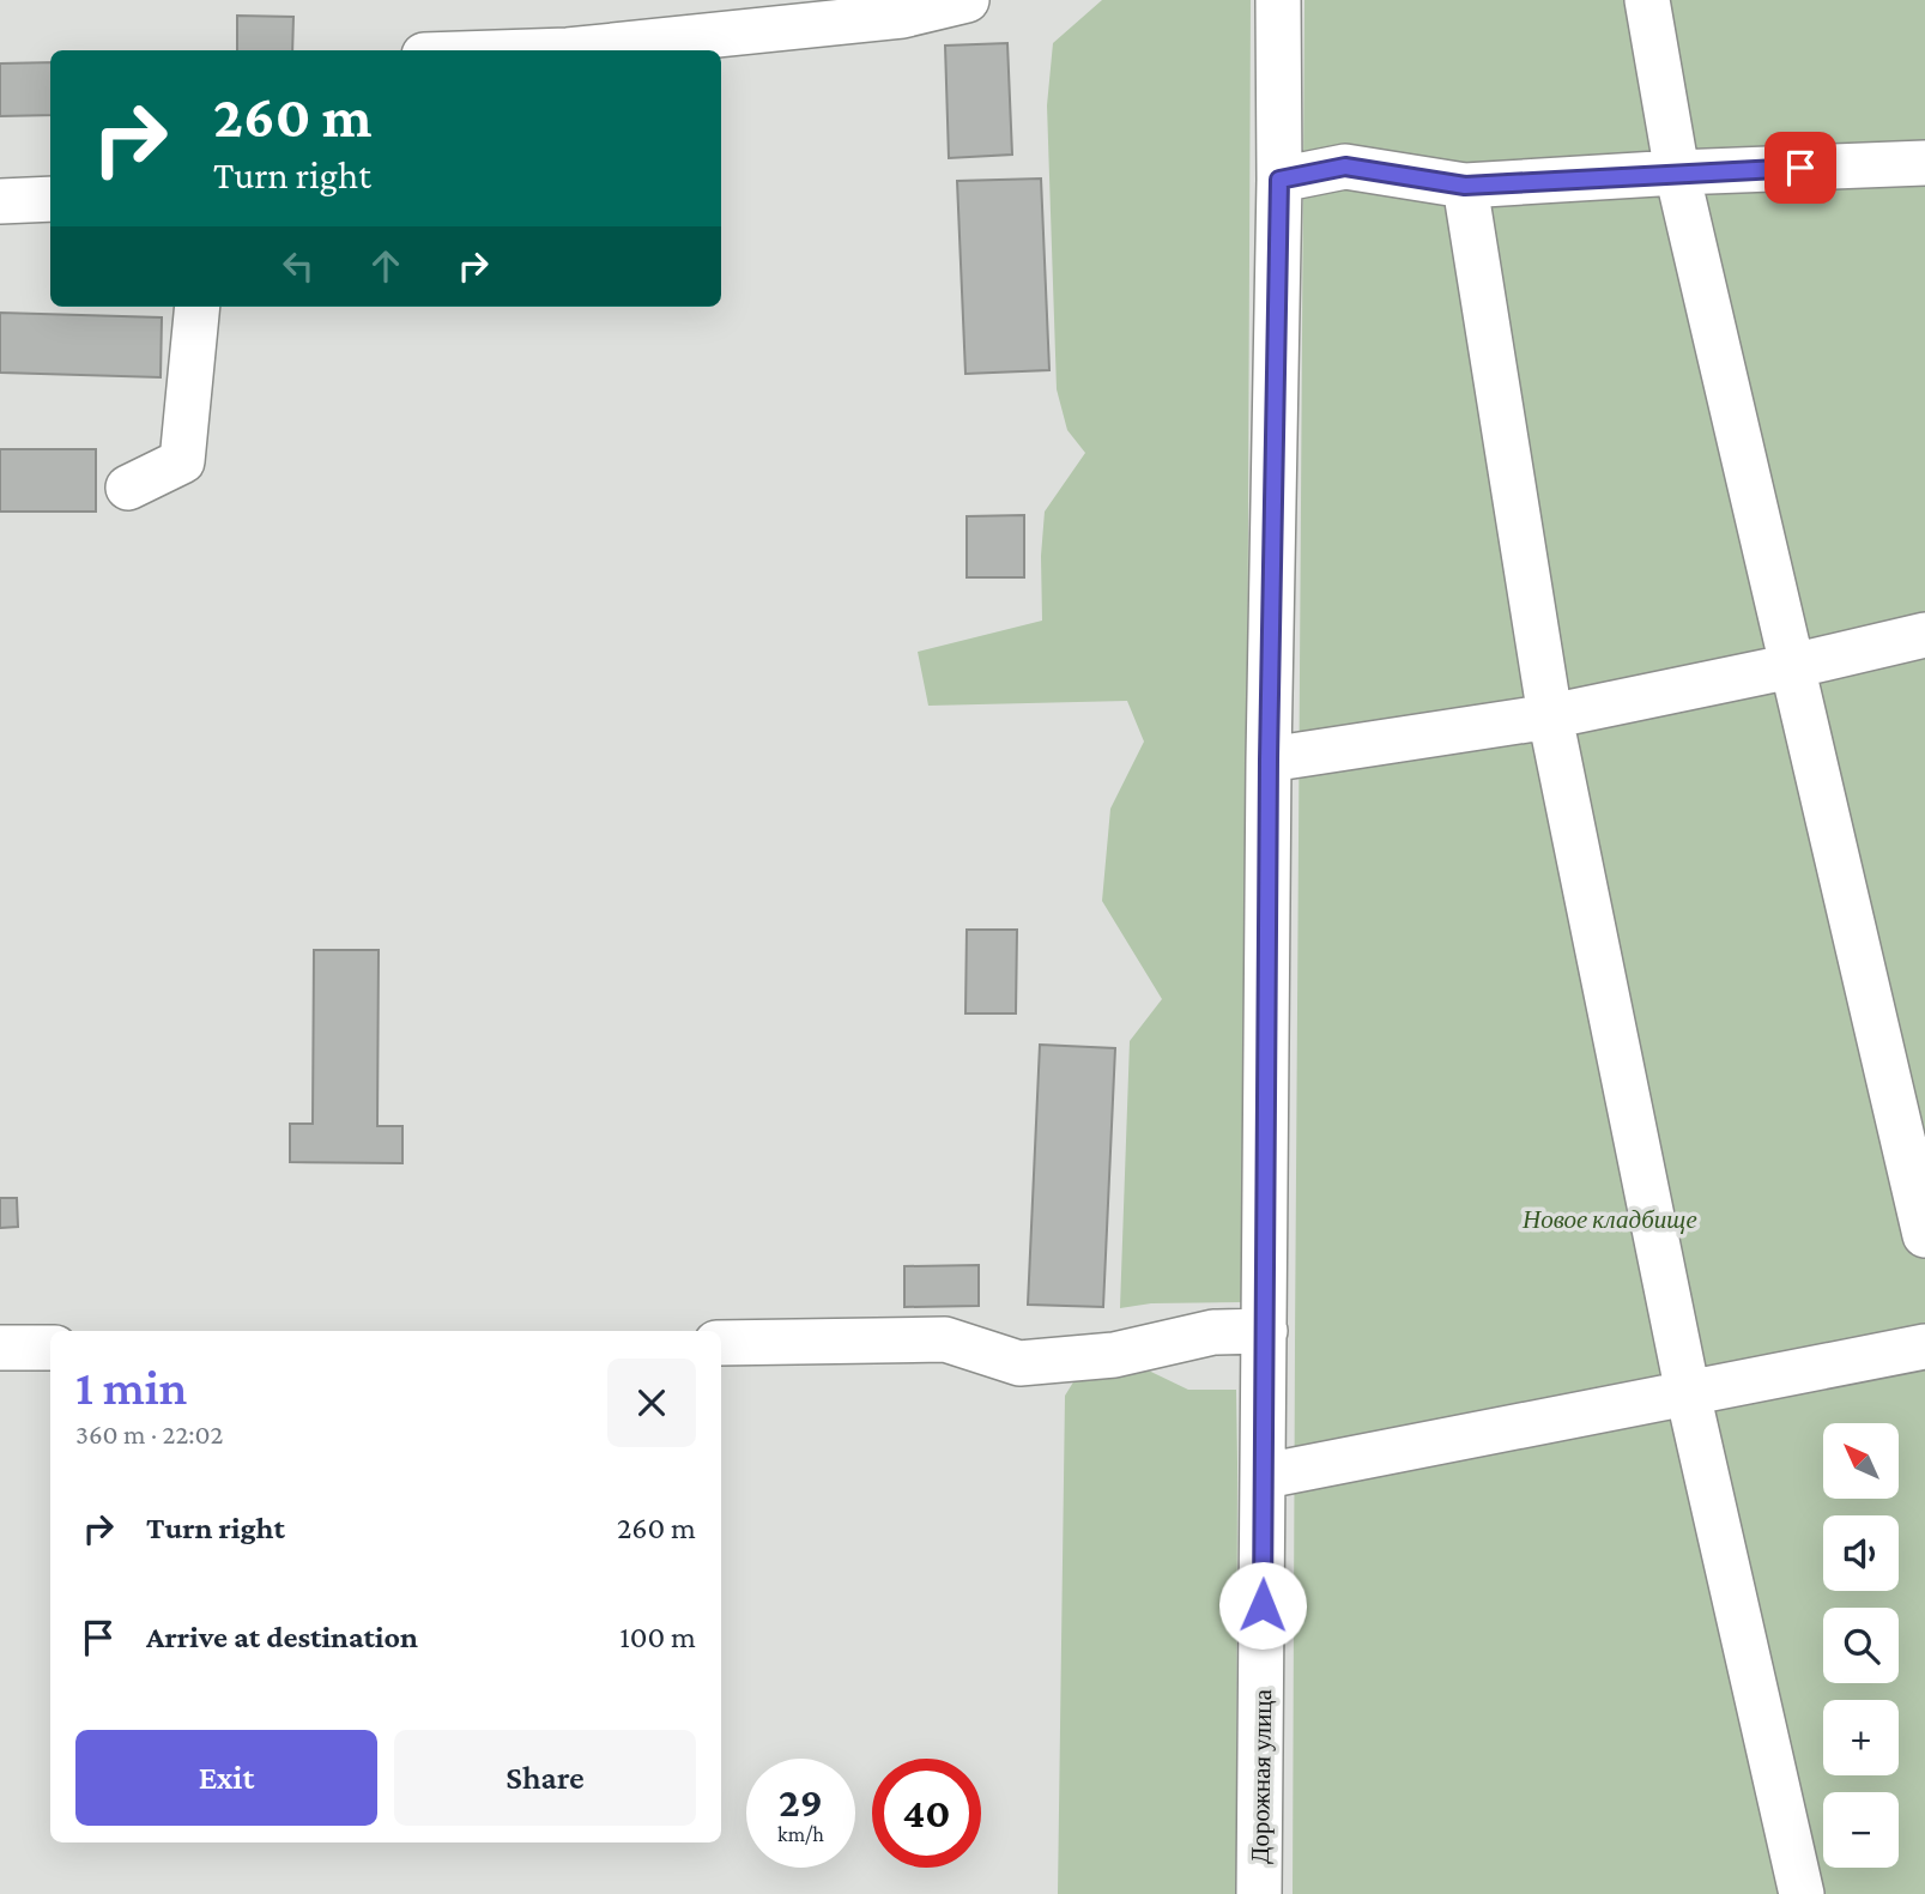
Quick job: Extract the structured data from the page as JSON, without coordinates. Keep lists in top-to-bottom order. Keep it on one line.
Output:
{"streets":{"street":["Дорожная улица"]},"parks":["Новое кладбище"],"north":"top left","page":{"turn":["260 m","Turn right"],"heading":["1 min","360 m · 22:02"],"map_buttons":["+","−"],"list":[{"name":"Turn right","value":"260 m"},{"name":"Arrive at destination","value":"100 m"}],"buttons":["Exit","Share"],"speed":"29 km/h","limit":"40"}}
